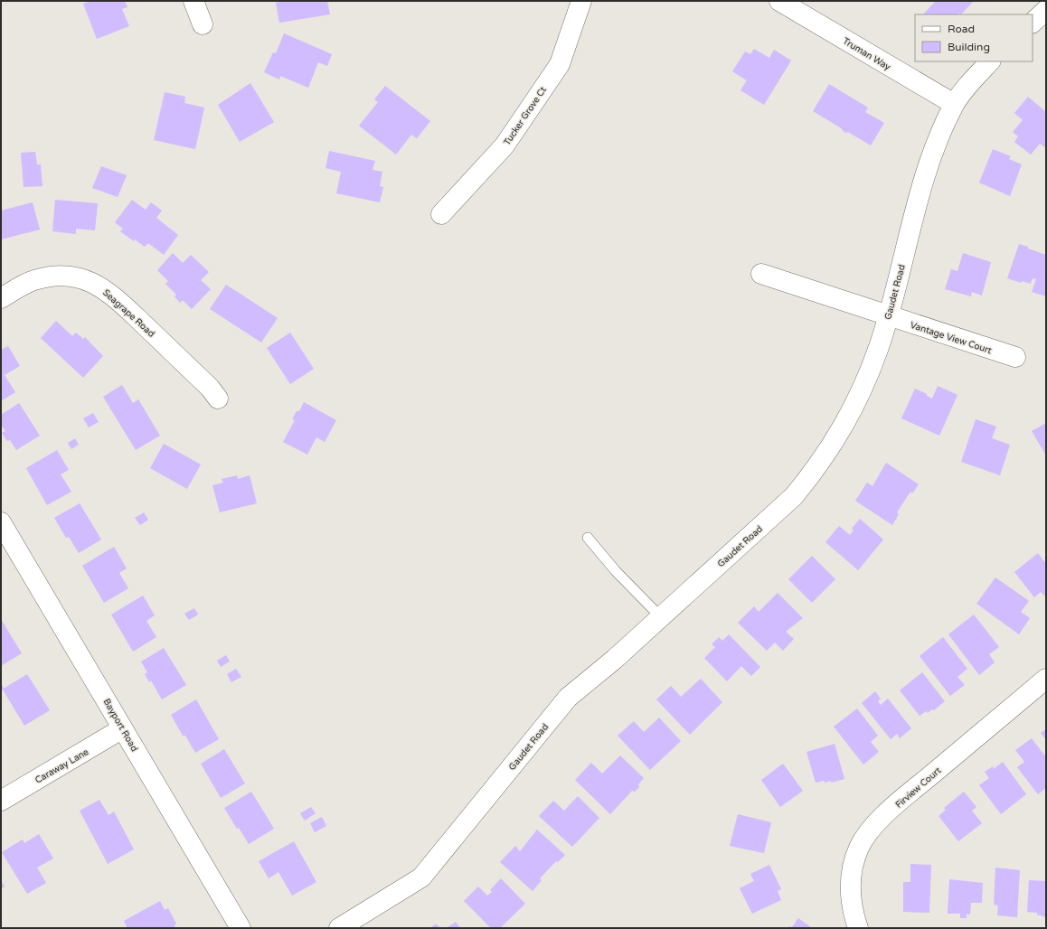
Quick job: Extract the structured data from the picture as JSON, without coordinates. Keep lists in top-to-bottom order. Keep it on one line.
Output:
{"streets":{"street":["Truman Way","Tucker Grove Ct","Gaudet Road","Seagrape Road","Vantage View Court","Bayport Road","Caraway Lane","Firview Court"]},"crossings":[["Truman Way","Gaudet Road"],["Gaudet Road","Vantage View Court"],["Bayport Road","Caraway Lane"]],"legend":["Road","Building"]}
